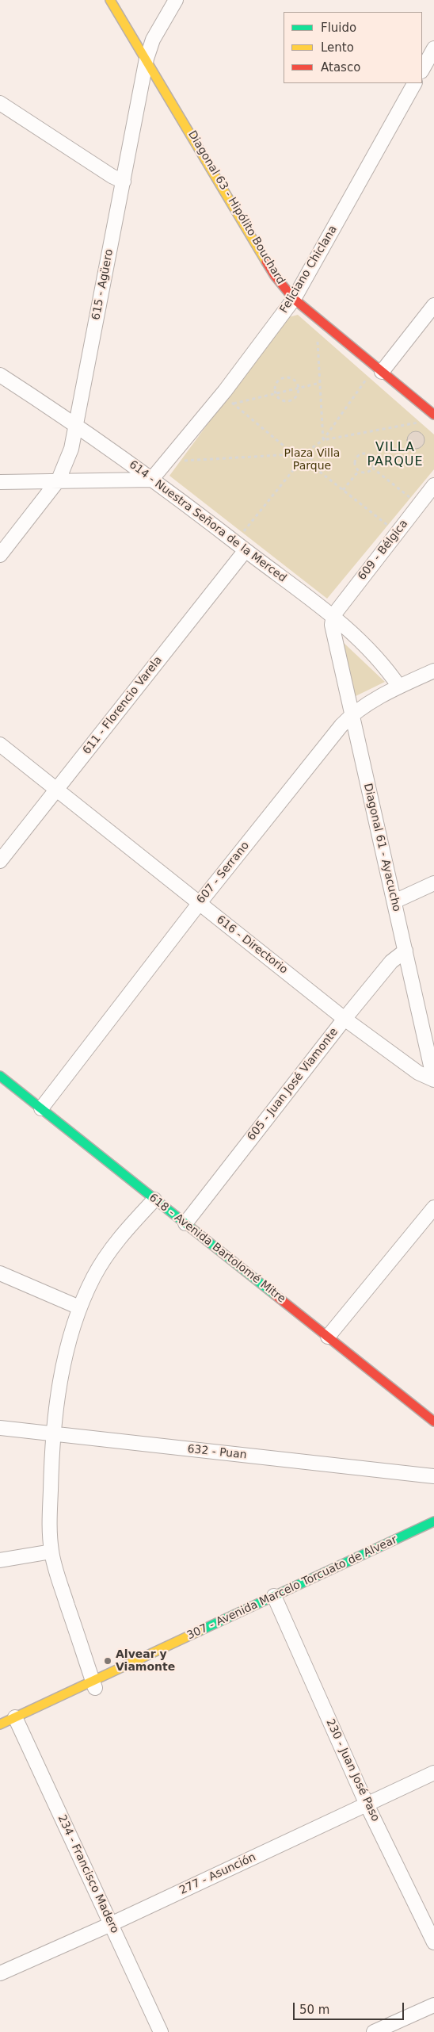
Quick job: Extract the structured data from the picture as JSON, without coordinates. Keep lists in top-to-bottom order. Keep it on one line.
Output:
{"streets":{"main road":["Diagonal 63 - Hipólito Bouchard","618 - Avenida Bartolomé Mitre","307 - Avenida Marcelo Torcuato de Alvear"],"street":["Feliciano Chiclana","615 - Agüero","614 - Nuestra Señora de la Merced","609 - Bélgica","611 - Florencio Varela","Diagonal 61 - Ayacucho","607 - Serrano","616 - Directorio","605 - Juan José Viamonte","632 - Puan","230 - Juan José Paso","234 - Francisco Madero","277 - Asunción"]},"crossings":[["Diagonal 63 - Hipólito Bouchard","Feliciano Chiclana"],["Diagonal 63 - Hipólito Bouchard","615 - Agüero"],["Feliciano Chiclana","614 - Nuestra Señora de la Merced"],["615 - Agüero","614 - Nuestra Señora de la Merced"],["614 - Nuestra Señora de la Merced","609 - Bélgica"],["614 - Nuestra Señora de la Merced","611 - Florencio Varela"],["614 - Nuestra Señora de la Merced","Diagonal 61 - Ayacucho"],["614 - Nuestra Señora de la Merced","607 - Serrano"],["609 - Bélgica","Diagonal 61 - Ayacucho"],["611 - Florencio Varela","616 - Directorio"],["Diagonal 61 - Ayacucho","607 - Serrano"],["Diagonal 61 - Ayacucho","616 - Directorio"],["Diagonal 61 - Ayacucho","605 - Juan José Viamonte"],["607 - Serrano","616 - Directorio"],["607 - Serrano","618 - Avenida Bartolomé Mitre"],["616 - Directorio","605 - Juan José Viamonte"],["605 - Juan José Viamonte","618 - Avenida Bartolomé Mitre"],["307 - Avenida Marcelo Torcuato de Alvear","230 - Juan José Paso"],["307 - Avenida Marcelo Torcuato de Alvear","234 - Francisco Madero"],["230 - Juan José Paso","277 - Asunción"],["234 - Francisco Madero","277 - Asunción"]],"districts":["VILLA PARQUE"],"parks":["Plaza Villa Parque"],"places":["Alvear y Viamonte"],"legend":["Fluido","Lento","Atasco"],"scale_bar":"50 m"}
